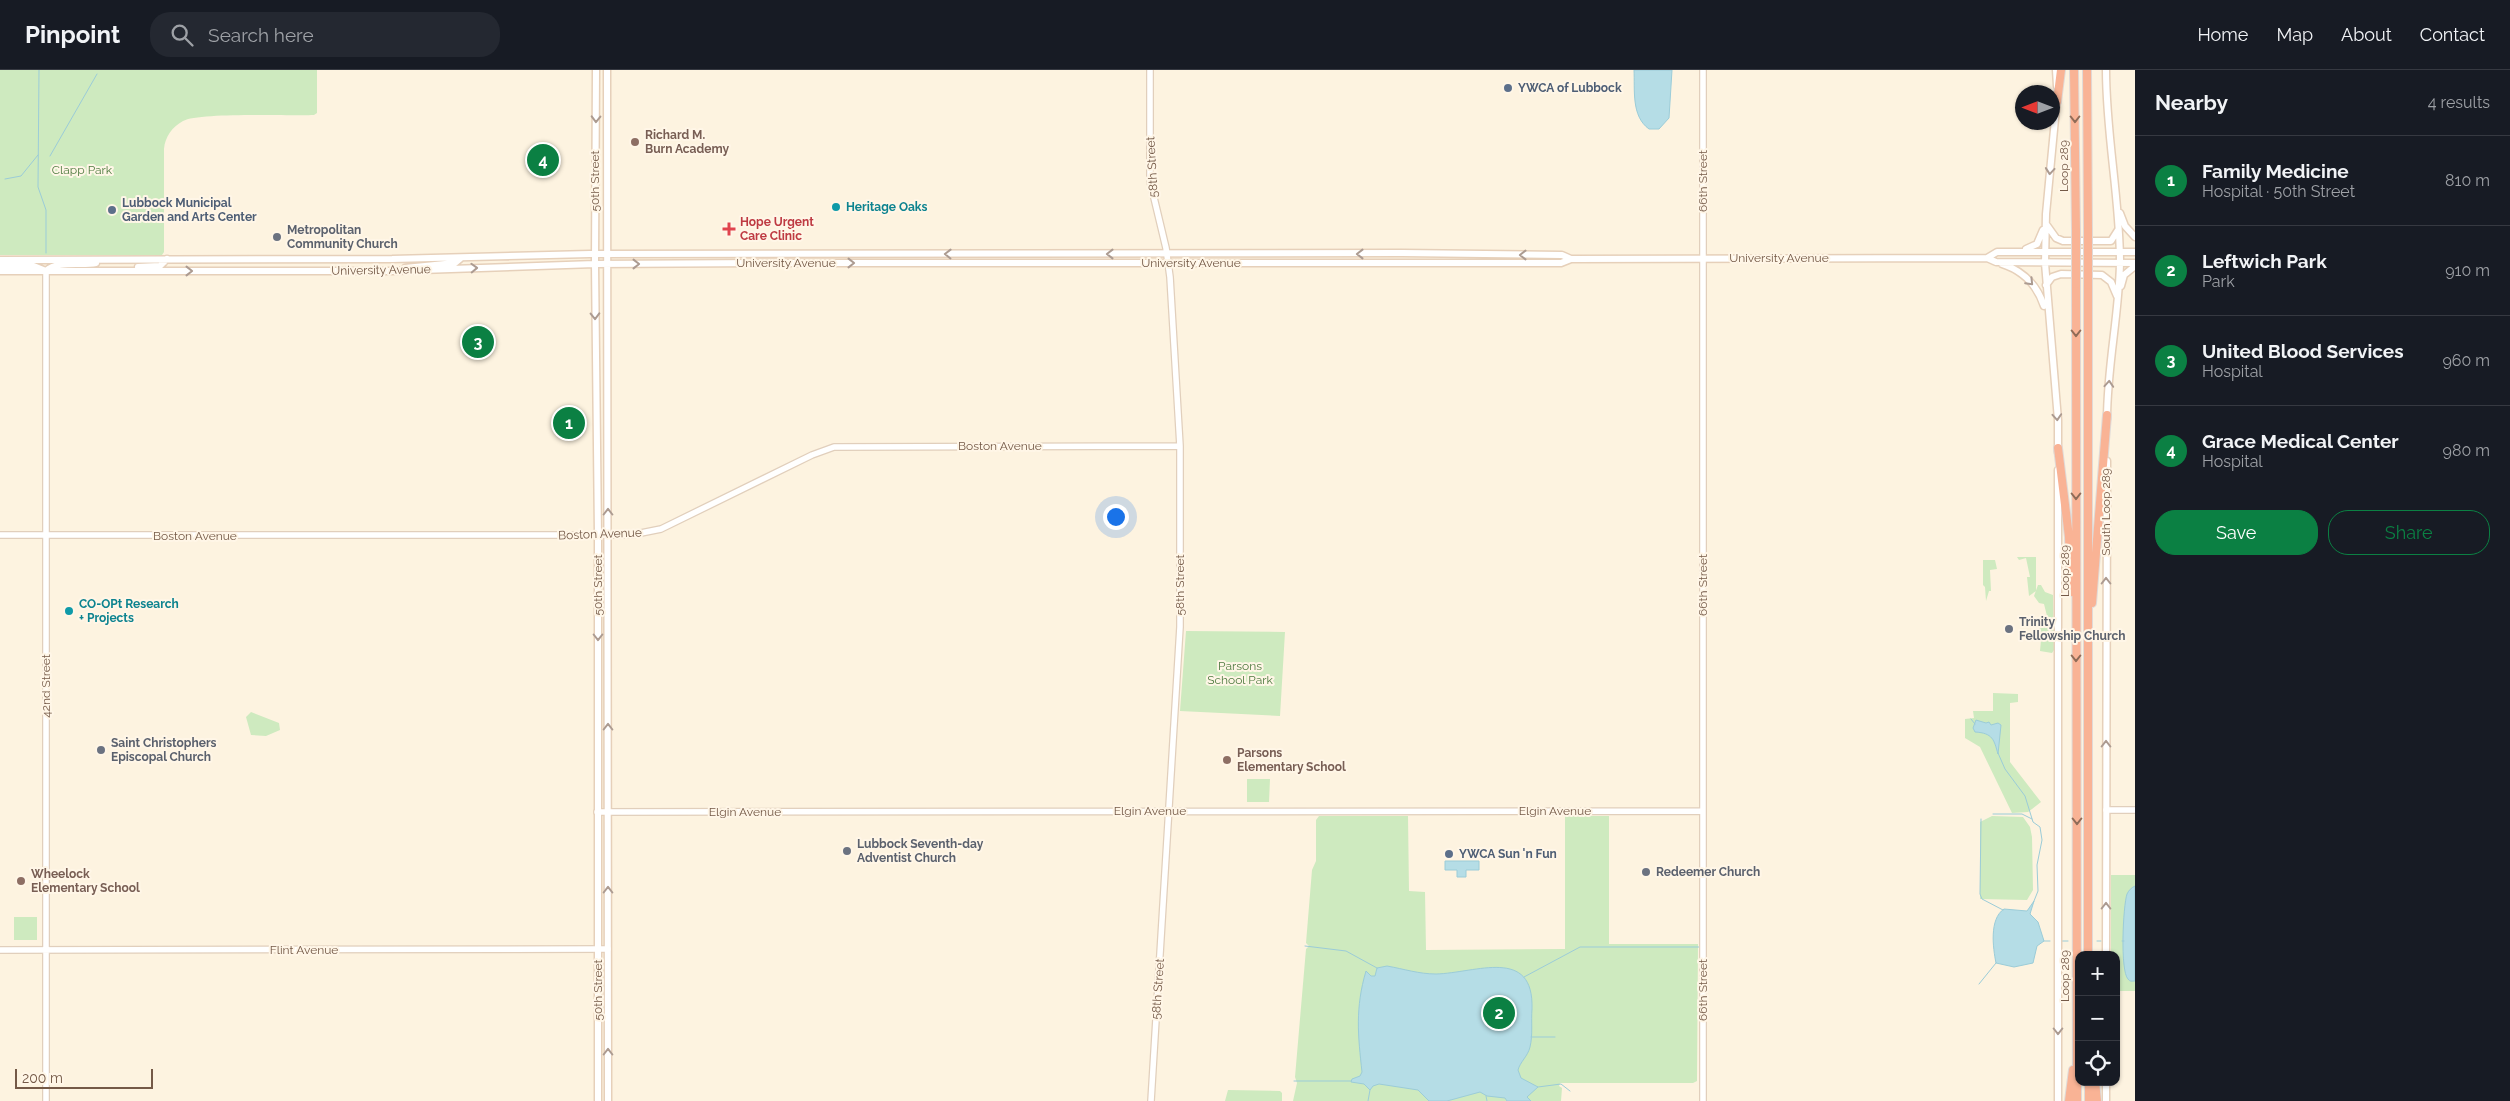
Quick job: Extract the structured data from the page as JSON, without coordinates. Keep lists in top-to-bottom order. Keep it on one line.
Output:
{"streets":{"highway":["Loop 289"],"main road":["50th Street","University Avenue","South Loop 289"],"street":["58th Street","66th Street","Boston Avenue","42nd Street","Elgin Avenue","Flint Avenue"]},"crossings":[["58th Street","University Avenue"],["58th Street","Boston Avenue"],["58th Street","Elgin Avenue"],["50th Street","University Avenue"],["50th Street","Boston Avenue"],["50th Street","Elgin Avenue"],["50th Street","Flint Avenue"],["66th Street","University Avenue"],["66th Street","Elgin Avenue"],["University Avenue","South Loop 289"],["University Avenue","42nd Street"],["Boston Avenue","42nd Street"],["42nd Street","Flint Avenue"]],"parks":["Clapp Park","Parsons School Park"],"places":{"other":["YWCA of Lubbock","Richard M. Burn Academy","Heritage Oaks","Lubbock Municipal Garden and Arts Center","Metropolitan Community Church","CO-OPt Research + Projects","Trinity Fellowship Church","Saint Christophers Episcopal Church","Parsons Elementary School","Lubbock Seventh-day Adventist Church","YWCA Sun 'n Fun","Redeemer Church","Wheelock Elementary School"],"health":["Hope Urgent Care Clinic"]},"scale_bar":"200 m","north":"left","page":{"header":"Pinpoint","search":"Search here","nav":["Home","Map","About","Contact"],"heading":["Nearby","4 results"],"list":[{"mark":"1","name":"Family Medicine","note":"Hospital · 50th Street","value":"810 m"},{"mark":"2","name":"Leftwich Park","note":"Park","value":"910 m"},{"mark":"3","name":"United Blood Services","note":"Hospital","value":"960 m"},{"mark":"4","name":"Grace Medical Center","note":"Hospital","value":"980 m"}],"pins":["4","3","1","2"],"buttons":["Save","Share"],"map_buttons":["+","−"],"scale":"200 m"}}
